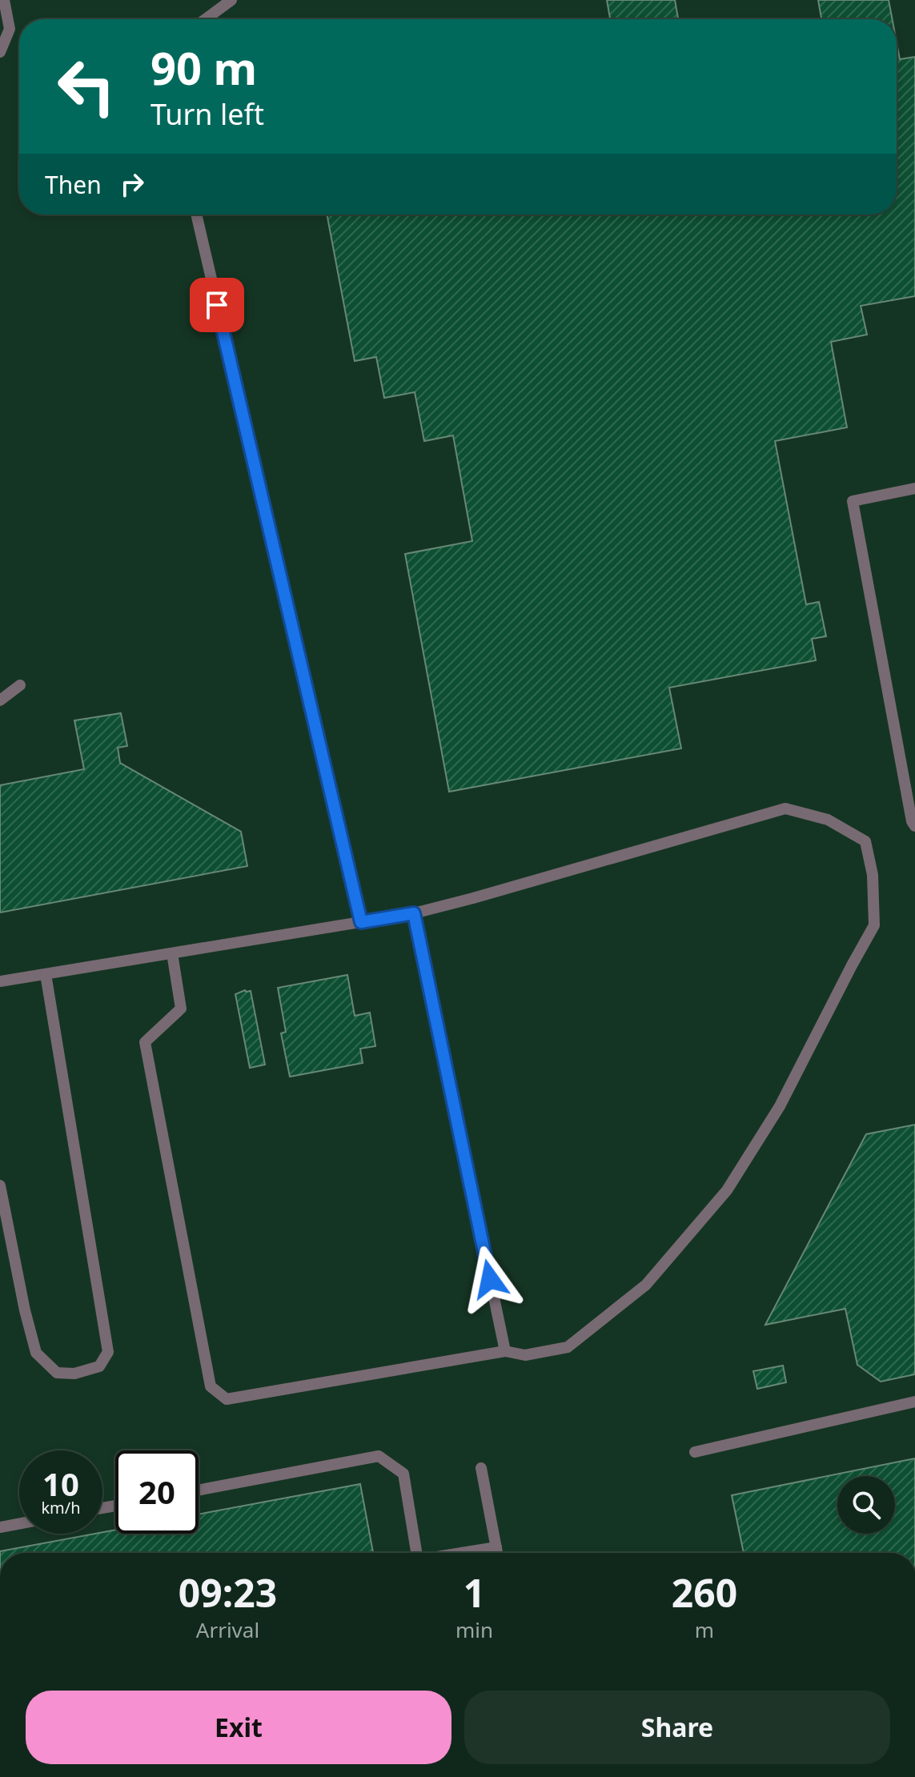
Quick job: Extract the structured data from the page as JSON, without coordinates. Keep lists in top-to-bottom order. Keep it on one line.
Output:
{"page":{"turn":["90 m","Turn left"],"then":"Then","speed":"10 km/h","limit":"20","eta":["09:23","Arrival","1","min","260","m"],"buttons":["Exit","Share"]}}
